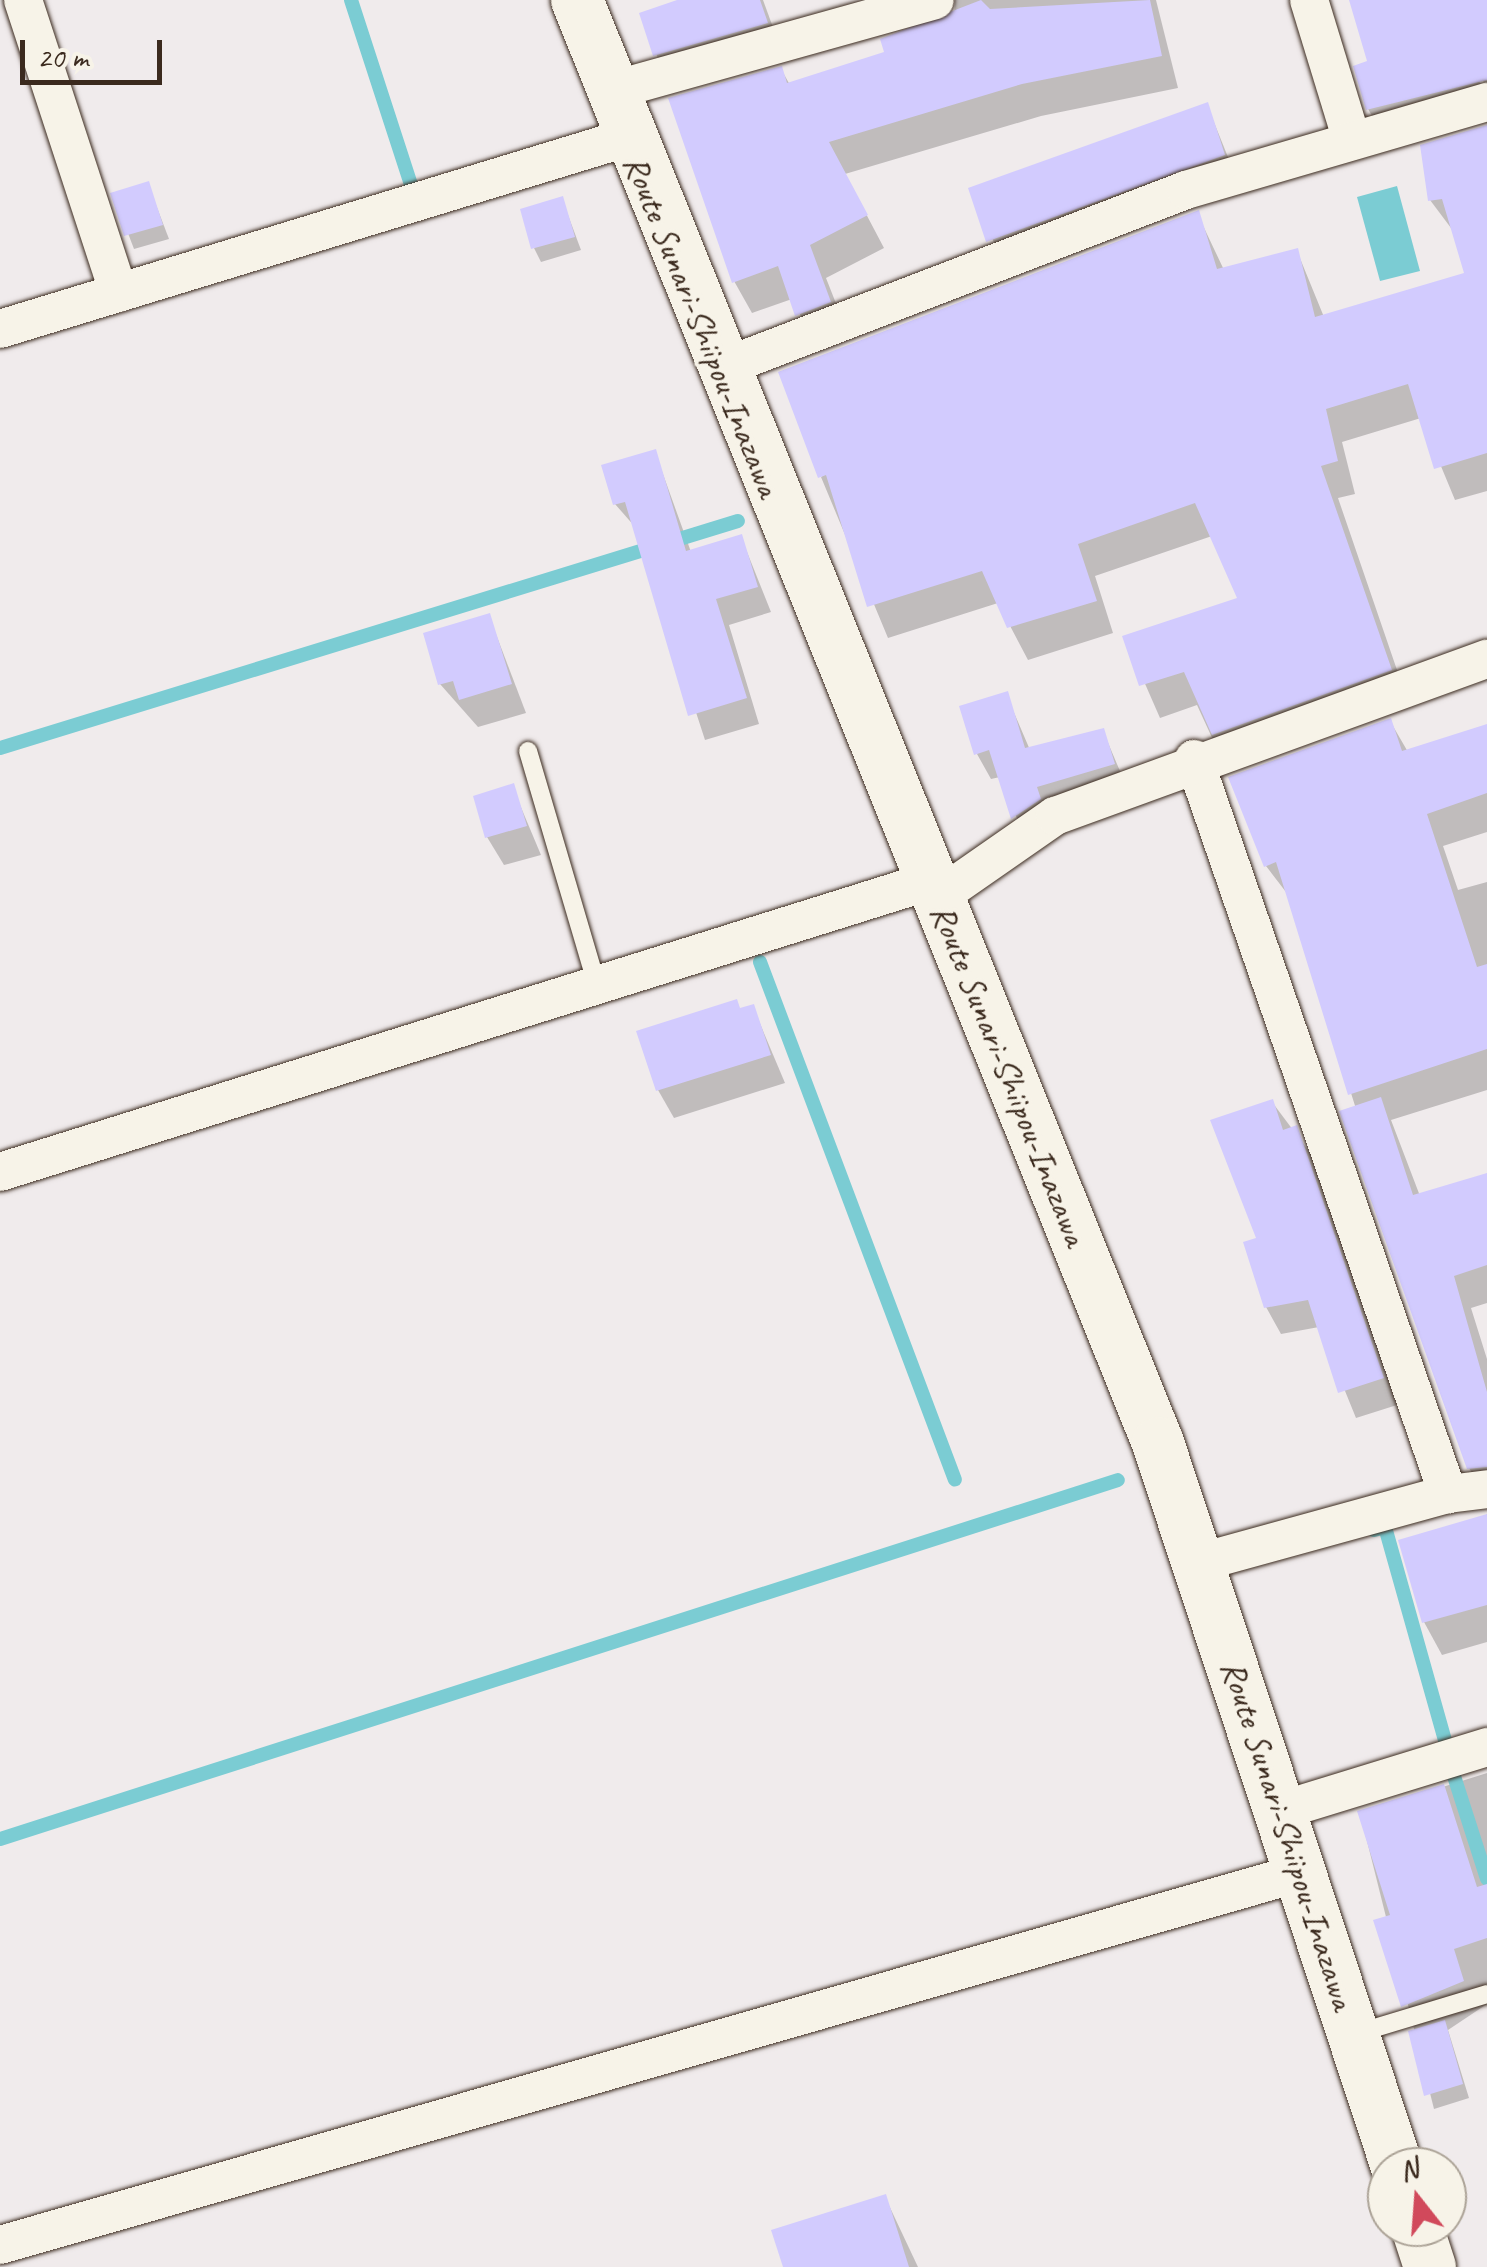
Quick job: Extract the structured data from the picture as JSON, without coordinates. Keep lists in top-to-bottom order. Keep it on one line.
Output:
{"streets":{"main road":["Route Sunari-Shiipou-Inazawa"]},"scale_bar":"20 m","north":"top"}
